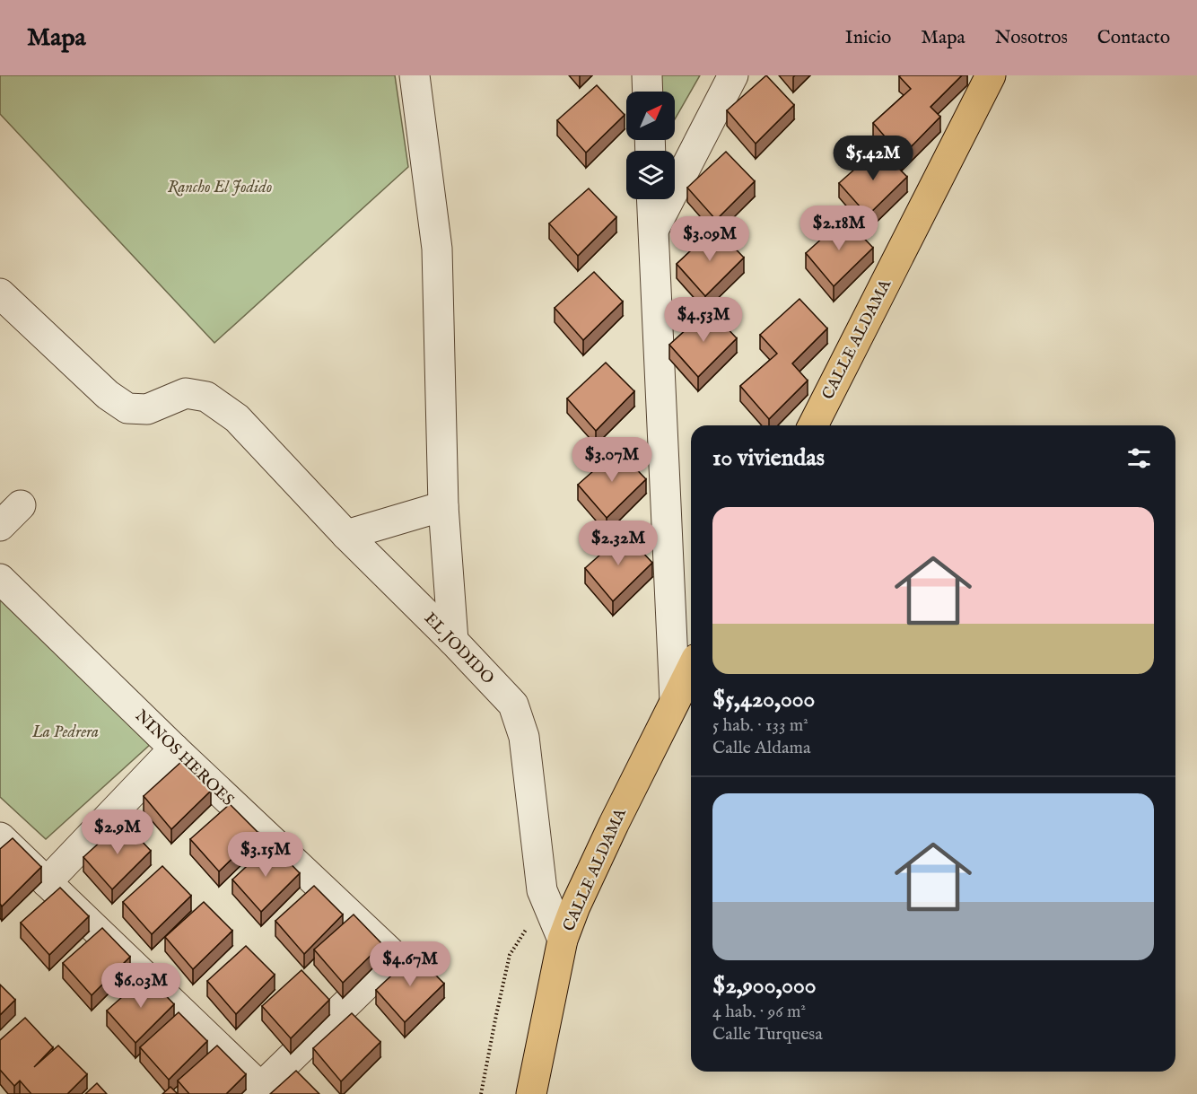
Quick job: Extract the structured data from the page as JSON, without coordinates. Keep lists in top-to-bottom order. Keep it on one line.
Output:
{"streets":{"main road":["CALLE ALDAMA"],"street":["EL JODIDO","NINOS HEROES"]},"crossings":[["CALLE ALDAMA","EL JODIDO"]],"parks":["Rancho El Jodido","La Pedrera"],"north":"top right","page":{"header":"Mapa","nav":["Inicio","Mapa","Nosotros","Contacto"],"price":["$5.42M","$2.18M","$3.09M","$4.53M","$3.07M","$2.32M","$2.9M","$3.15M","$4.67M","$6.03M"],"heading":"10 viviendas","list":[{"name":"$5,420,000","note":"5 hab. · 133 m² · Calle Aldama"},{"name":"$2,900,000","note":"4 hab. · 96 m² · Calle Turquesa"}]}}
